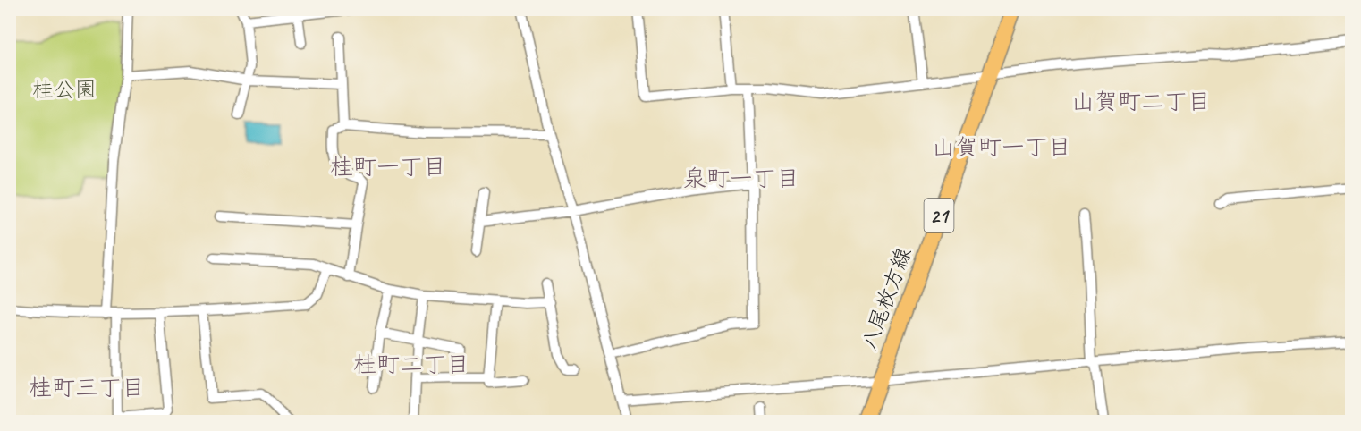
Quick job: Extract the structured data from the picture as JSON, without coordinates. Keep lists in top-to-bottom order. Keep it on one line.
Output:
{"streets":{"main road":["21","八尾枚方線"]},"districts":["山賀町二丁目","山賀町一丁目","桂町一丁目","泉町一丁目","桂町二丁目","桂町三丁目"],"parks":["桂公園"]}
